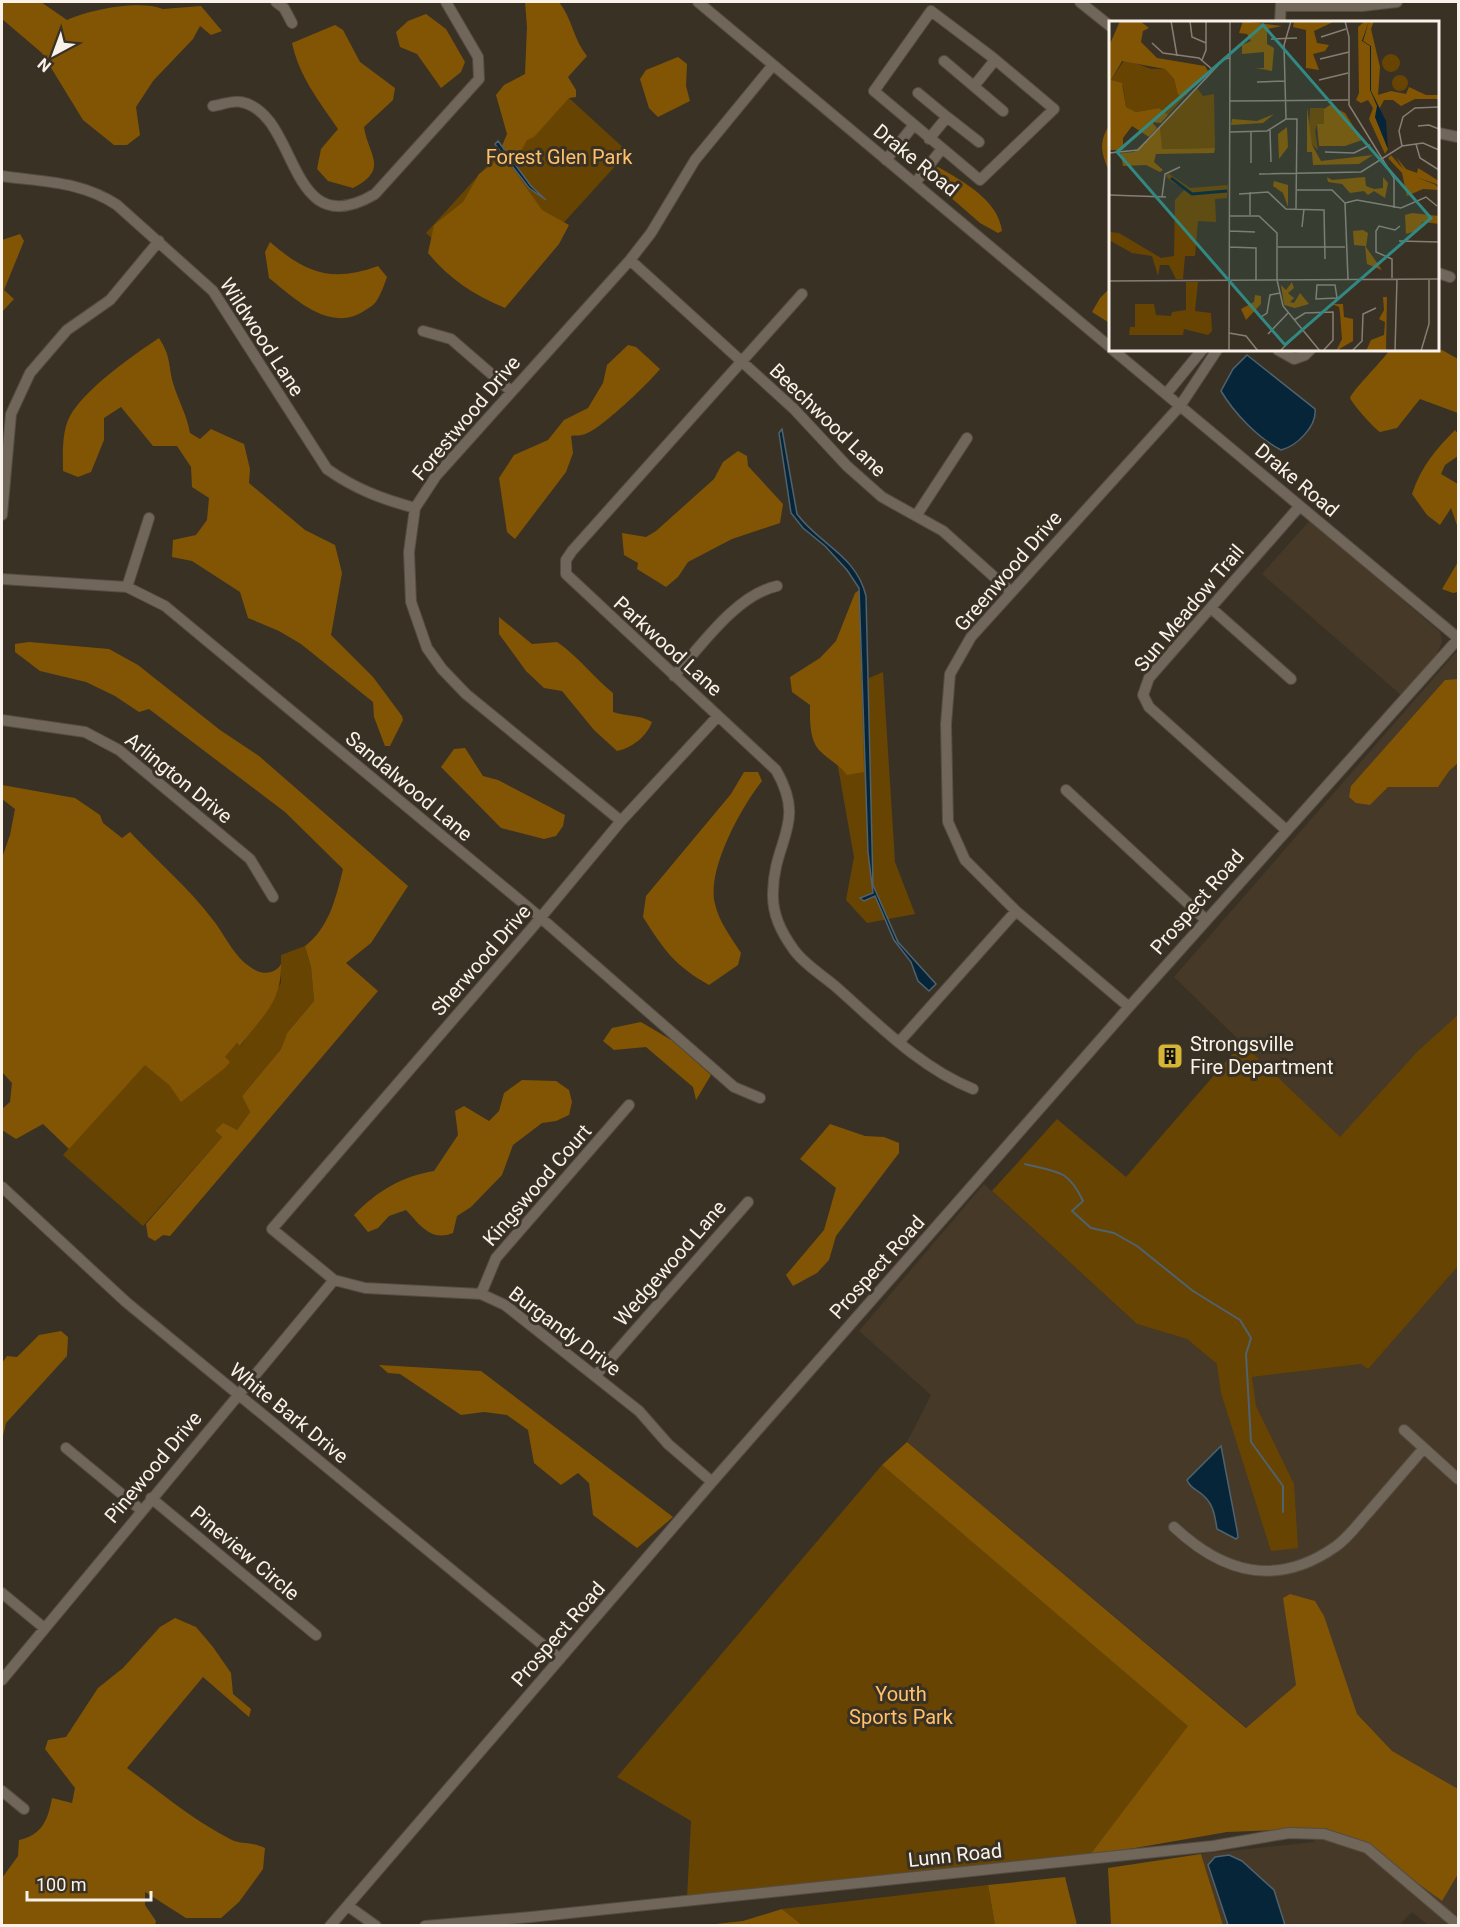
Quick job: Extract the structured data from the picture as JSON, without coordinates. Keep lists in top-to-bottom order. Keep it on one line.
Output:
{"streets":{"street":["Drake Road","Wildwood Lane","Forestwood Drive","Beechwood Lane","Greenwood Drive","Sun Meadow Trail","Parkwood Lane","Arlington Drive","Sandalwood Lane","Prospect Road","Sherwood Drive","Kingswood Court","Wedgewood Lane","Burgandy Drive","White Bark Drive","Pinewood Drive","Pineview Circle","Lunn Road"]},"crossings":[["Drake Road","Forestwood Drive"],["Drake Road","Greenwood Drive"],["Drake Road","Sun Meadow Trail"],["Drake Road","Prospect Road"],["Wildwood Lane","Forestwood Drive"],["Forestwood Drive","Beechwood Lane"],["Forestwood Drive","Sherwood Drive"],["Beechwood Lane","Greenwood Drive"],["Beechwood Lane","Parkwood Lane"],["Greenwood Drive","Prospect Road"],["Sun Meadow Trail","Prospect Road"],["Parkwood Lane","Sherwood Drive"],["Sandalwood Lane","Sherwood Drive"],["Prospect Road","Burgandy Drive"],["Prospect Road","White Bark Drive"],["Sherwood Drive","Burgandy Drive"],["Kingswood Court","Burgandy Drive"],["Wedgewood Lane","Burgandy Drive"],["Burgandy Drive","Pinewood Drive"],["White Bark Drive","Pinewood Drive"],["Pinewood Drive","Pineview Circle"]],"parks":["Forest Glen Park","Youth Sports Park"],"places":{"building":["Strongsville Fire Department"]},"scale_bar":"100 m","north":"bottom left"}
